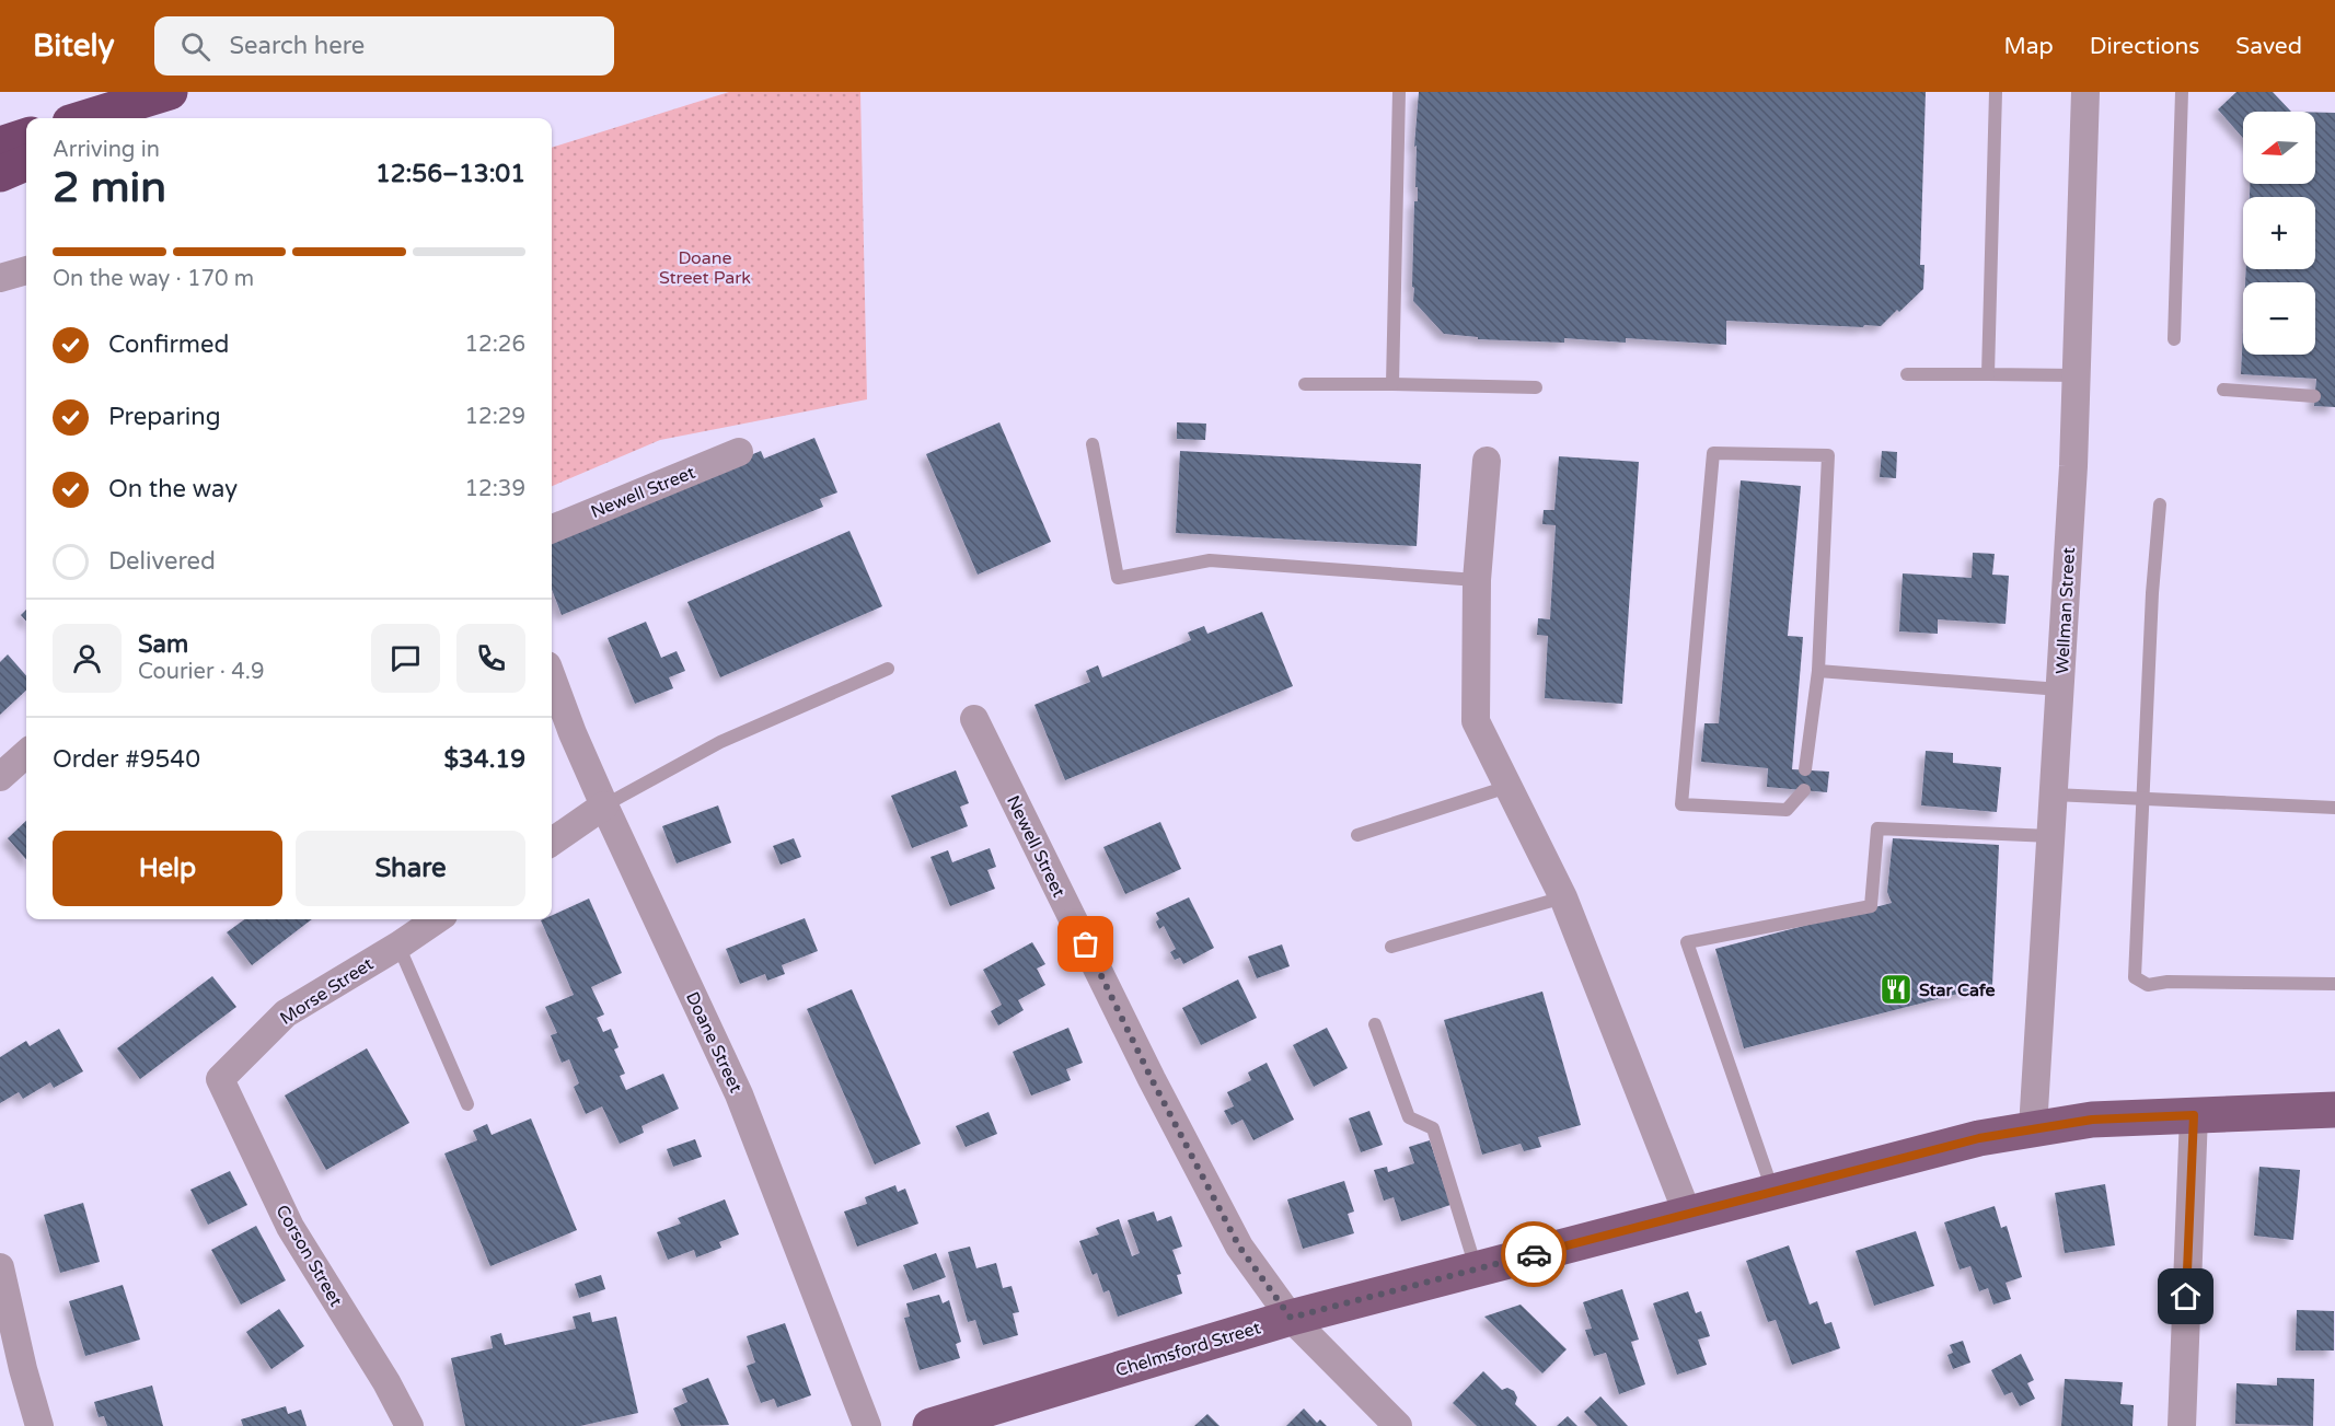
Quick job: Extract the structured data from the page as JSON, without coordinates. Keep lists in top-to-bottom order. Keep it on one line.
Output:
{"streets":{"main road":["Chelmsford Street"],"street":["Newell Street","Wellman Street","Morse Street","Doane Street","Corson Street"]},"crossings":[["Newell Street","Chelmsford Street"],["Wellman Street","Chelmsford Street"],["Morse Street","Corson Street"]],"parks":["Doane Street Park"],"places":{"restaurant":["Star Cafe"]},"north":"left","page":{"header":"Bitely","search":"Search here","nav":["Map","Directions","Saved"],"map_buttons":["+","−"],"heading":["2 min","Arriving in","12:56–13:01"],"panel":["Sam","Courier · 4.9","Order #9540","$34.19"],"bar":"On the way · 170 m","list":[["Confirmed","12:26"],["Preparing","12:29"],["On the way","12:39"],"Delivered"],"buttons":["Help","Share"]}}
